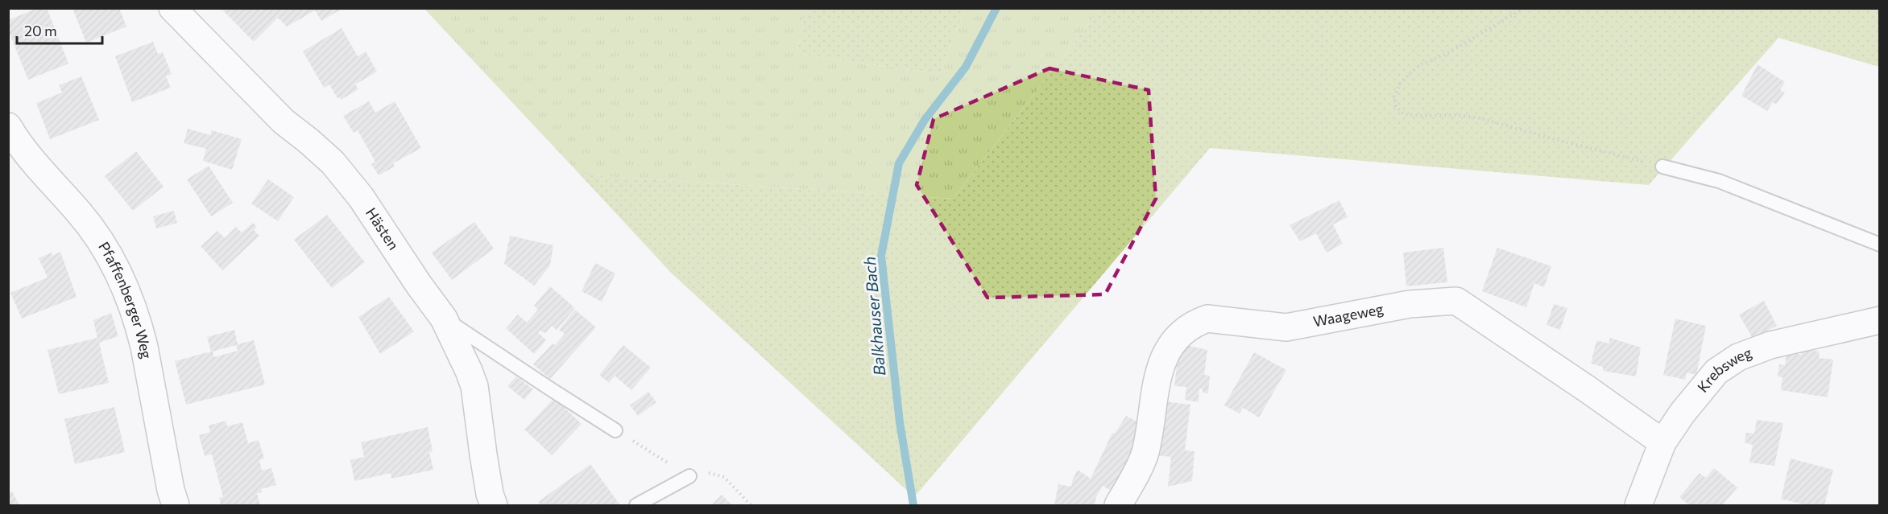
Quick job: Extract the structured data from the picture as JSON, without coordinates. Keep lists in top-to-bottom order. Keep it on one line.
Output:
{"streets":{"street":["Hästen","Pfaffenberger Weg","Waageweg","Krebsweg"]},"crossings":[["Waageweg","Krebsweg"]],"water":["Balkhauser Bach"],"scale_bar":"20 m"}
